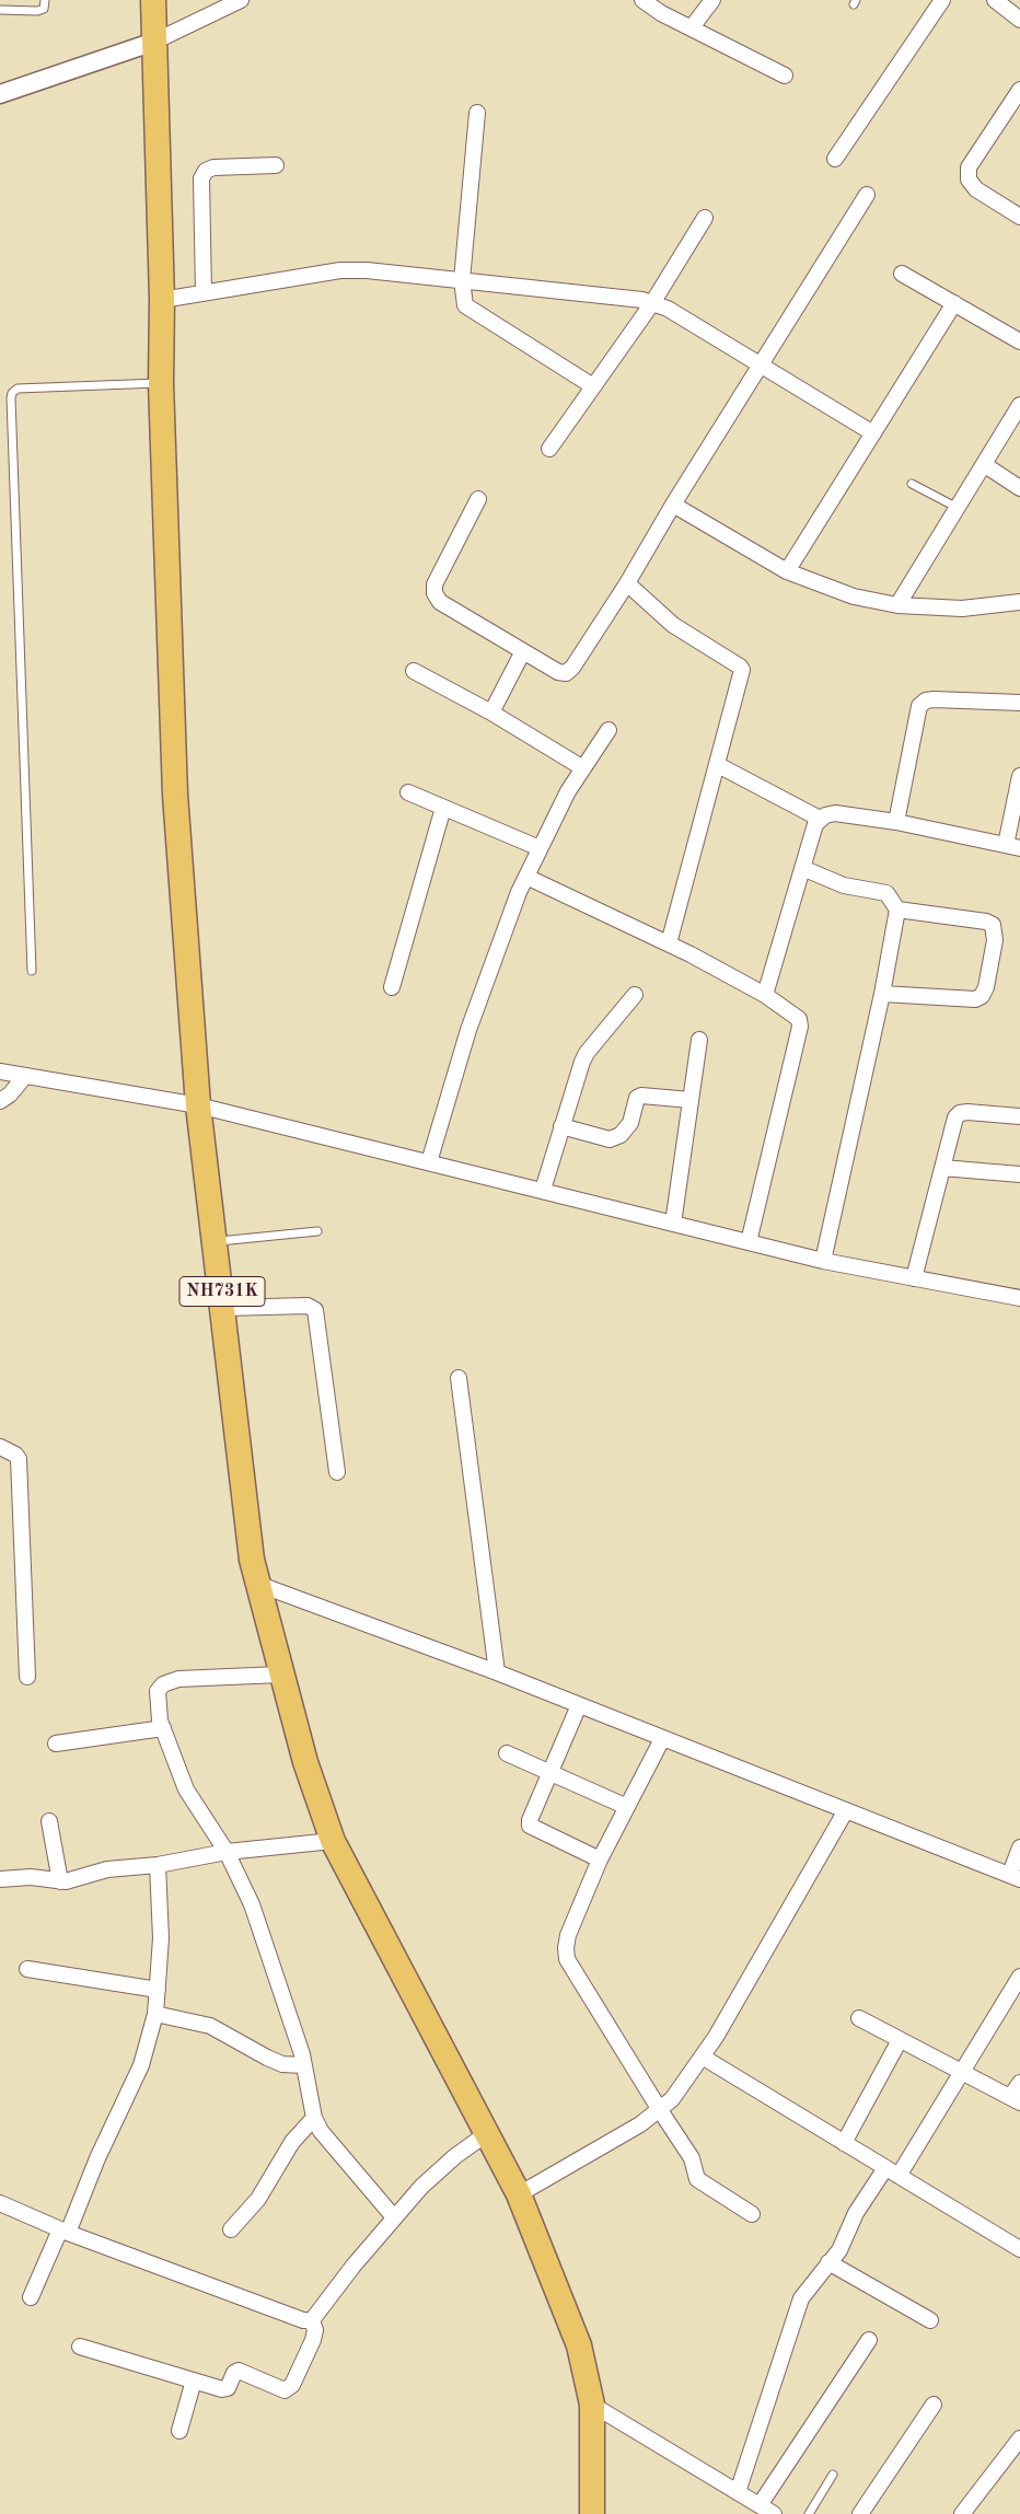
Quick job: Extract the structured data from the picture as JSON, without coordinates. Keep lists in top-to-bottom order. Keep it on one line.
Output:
{"streets":{"highway":["NH731K"]}}
